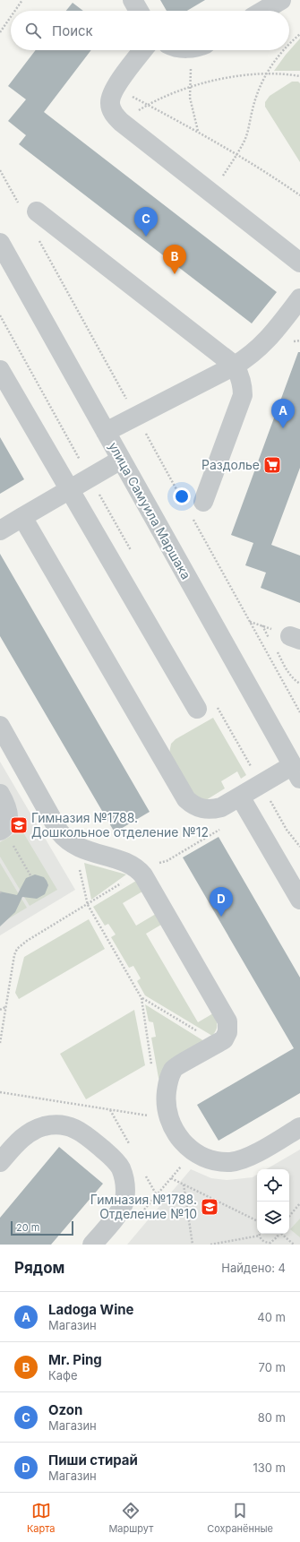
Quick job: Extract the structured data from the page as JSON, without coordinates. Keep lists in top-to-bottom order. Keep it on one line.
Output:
{"streets":{"street":["улица Самуила Маршака"]},"places":{"supermarket":["Раздолье"],"school or university":["Гимназия №1788. Дошкольное отделение №12","Гимназия №1788. Отделение №10"]},"scale_bar":"20 m","page":{"search":"Поиск","pins":["C","B","A","D"],"scale":"20 m","heading":["Рядом","Найдено: 4"],"list":[{"mark":"A","name":"Ladoga Wine","note":"Магазин","value":"40 m"},{"mark":"B","name":"Mr. Ping","note":"Кафе","value":"70 m"},{"mark":"C","name":"Ozon","note":"Магазин","value":"80 m"},{"mark":"D","name":"Пиши стирай","note":"Магазин","value":"130 m"}],"nav":["Карта","Маршрут","Сохранённые"]}}
